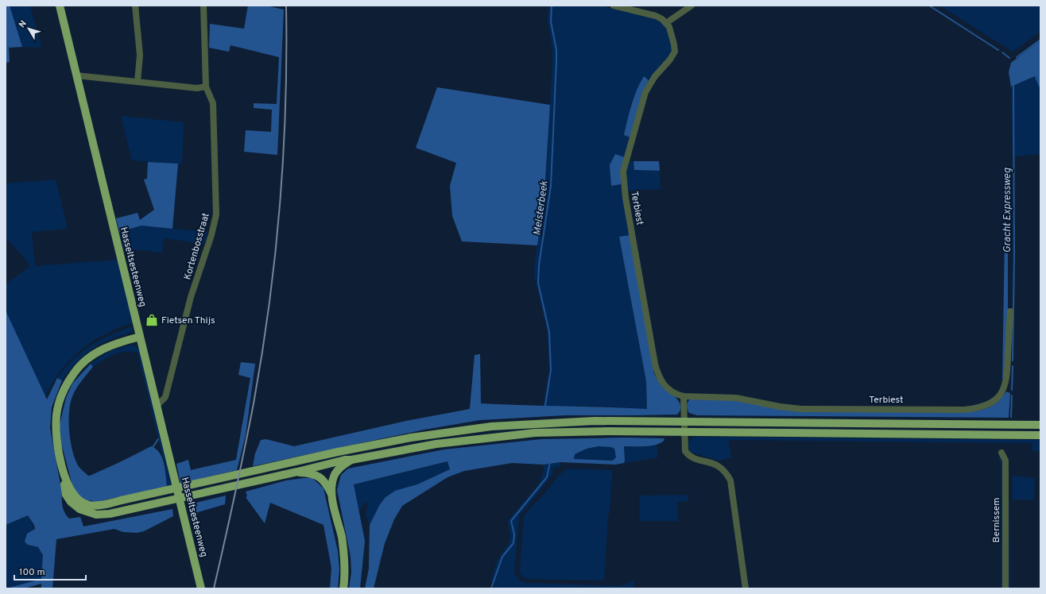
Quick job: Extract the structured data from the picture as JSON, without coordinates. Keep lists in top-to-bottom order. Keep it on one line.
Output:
{"streets":{"main road":["Hasseltsesteenweg"],"street":["Terbiest","Kortenbosstraat","Bernissem"]},"crossings":[["Kortenbosstraat","Hasseltsesteenweg"]],"water":["Melsterbeek","Gracht Expressweg"],"places":{"shop":["Fietsen Thijs"]},"scale_bar":"100 m","north":"top left"}
